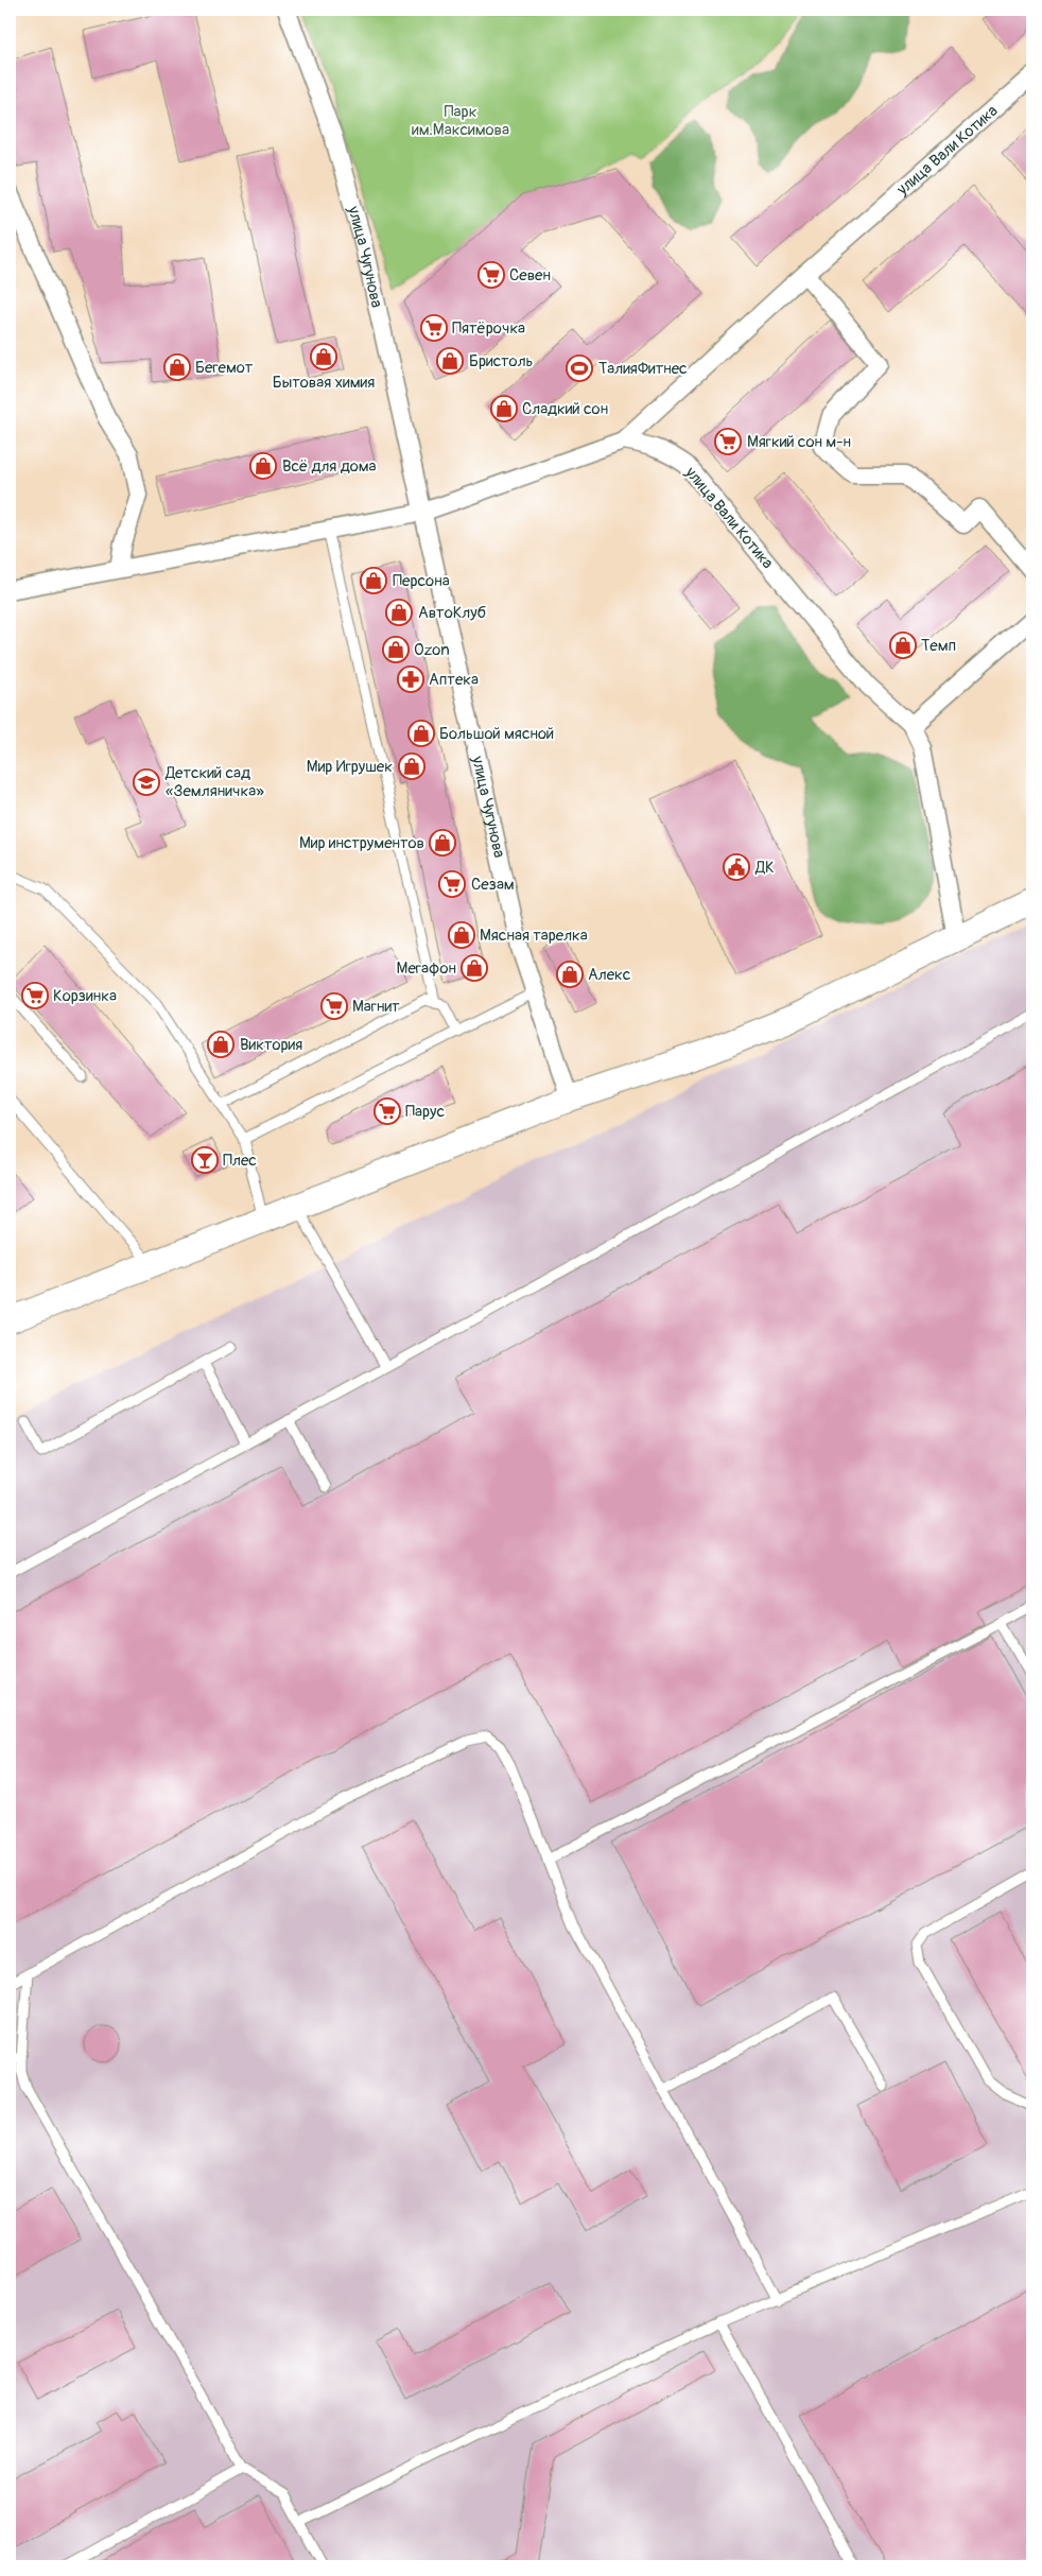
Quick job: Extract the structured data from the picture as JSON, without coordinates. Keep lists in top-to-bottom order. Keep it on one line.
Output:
{"streets":{"street":["улица Вали Котика","улица Чугунова"]},"parks":["Парк им.Максимова"],"places":{"supermarket":["Севен","Пятёрочка","Мягкий сон м-н","Сезам","Корзинка","Магнит","Парус"],"shop":["Бытовая химия","Бристоль","Бегемот","Сладкий сон","Всё для дома","Персона","АвтоКлуб","Темп","Ozon","Большой мясной","Мир Игрушек","Мир инструментов","Мясная тарелка","Мегафон","Алекс","Виктория"],"sports":["ТалияФитнес"],"pharmacy":["Аптека"],"school or university":["Детский сад «Земляничка»"],"public building":["ДК"],"bar":["Плес"]}}
